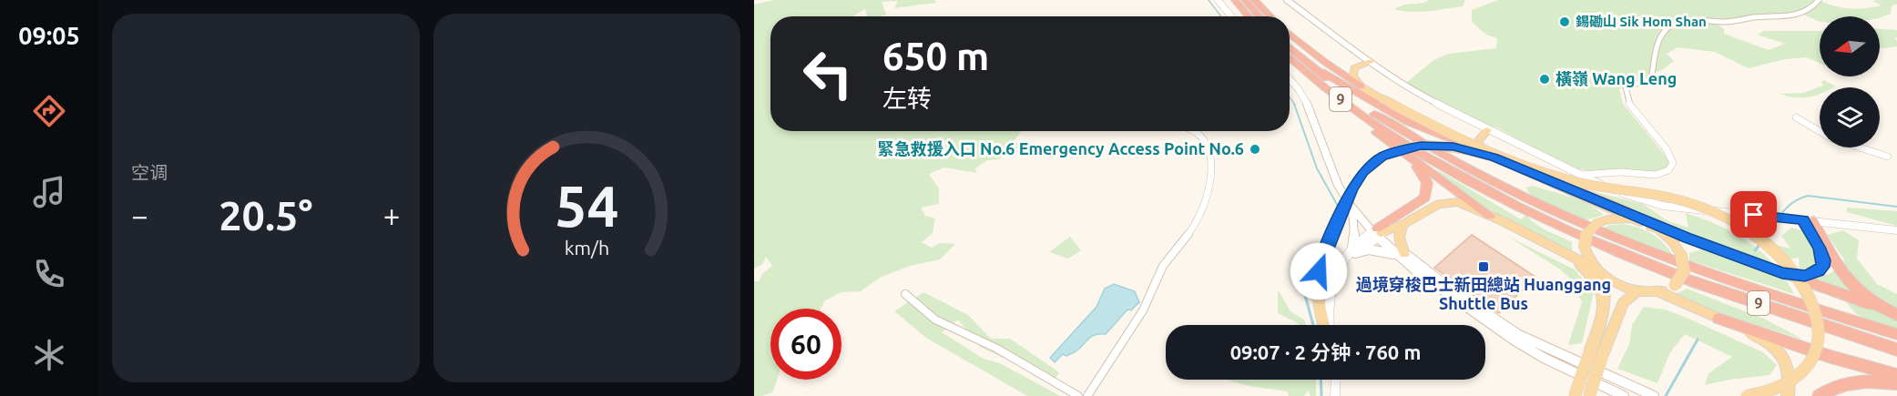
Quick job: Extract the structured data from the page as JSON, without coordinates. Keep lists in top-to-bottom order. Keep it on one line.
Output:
{"streets":{"highway":["9"]},"places":{"other":["錫磡山 Sik Hom Shan","橫嶺 Wang Leng","緊急救援入口 No.6 Emergency Access Point No.6"],"transit":["過境穿梭巴士新田總站 Huanggang Shuttle Bus"]},"north":"left","page":{"tabs":"09:05","tile":"空调","turn":["650 m","左转"],"heat":["−","20.5°","+"],"limit":"60","trip":"09:07 · 2 分钟 · 760 m","gauge":["54","km/h"]}}
